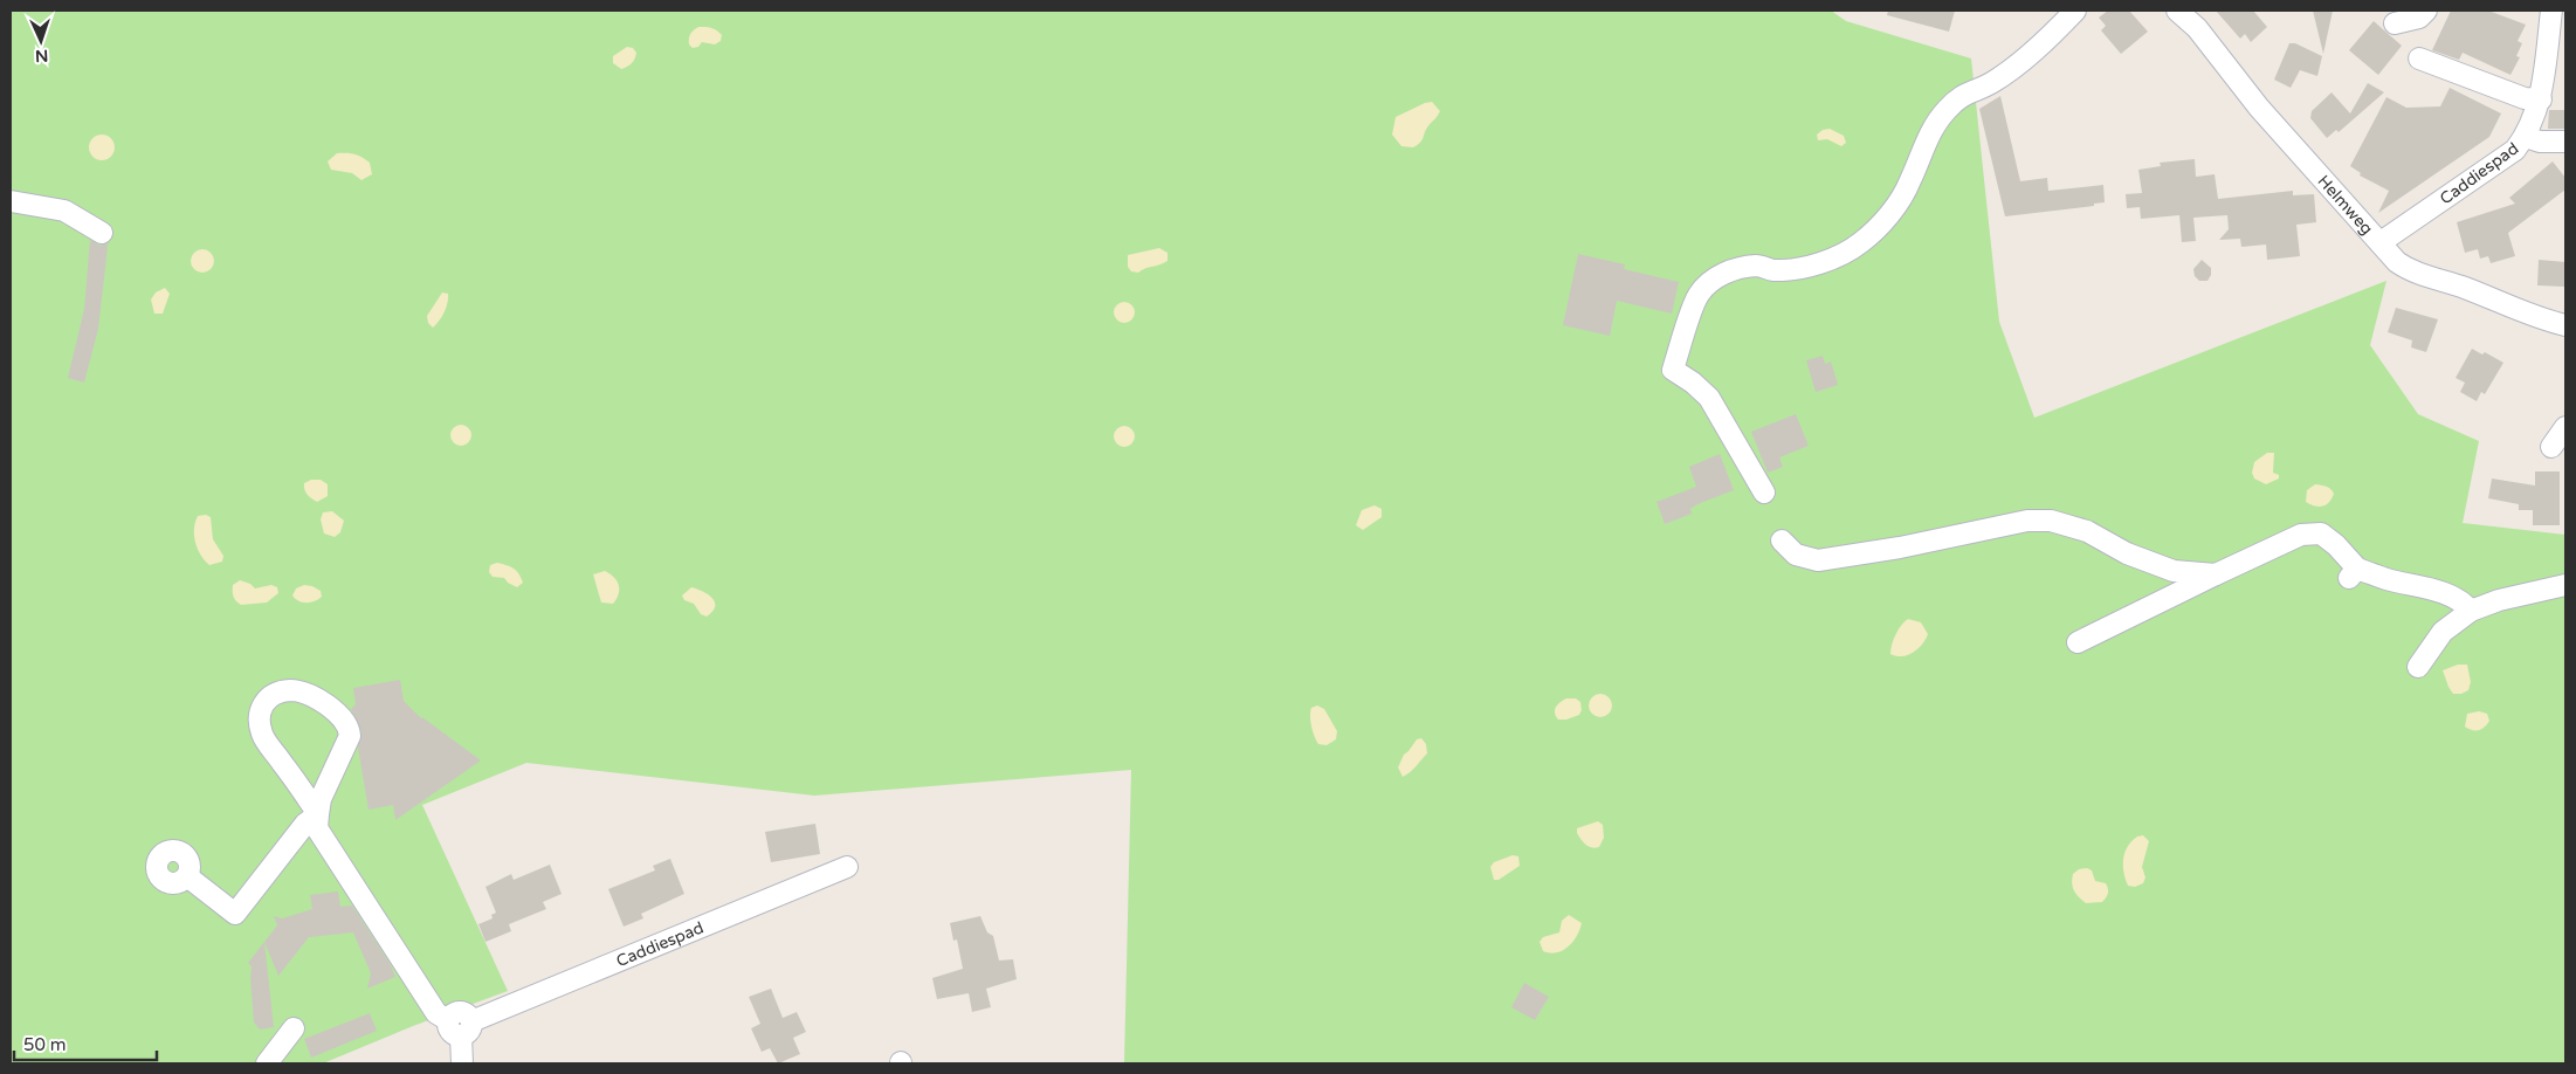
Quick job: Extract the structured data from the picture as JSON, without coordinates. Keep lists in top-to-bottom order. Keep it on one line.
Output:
{"streets":{"street":["Caddiespad","Helmweg"]},"crossings":[["Caddiespad","Helmweg"]],"scale_bar":"50 m","north":"bottom"}
